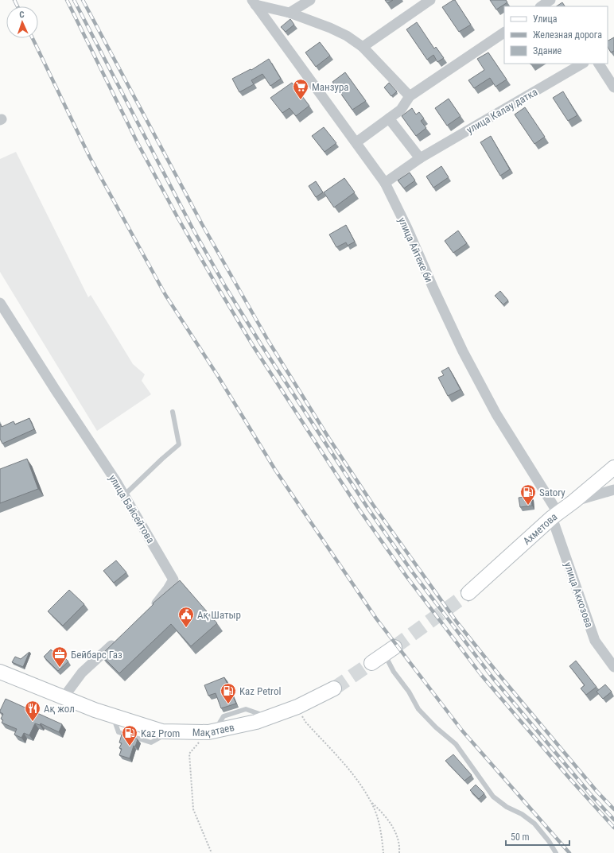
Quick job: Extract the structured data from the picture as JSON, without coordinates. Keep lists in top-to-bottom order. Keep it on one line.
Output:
{"streets":{"main road":["Ахметова","Мақатаев"],"street":["улица Калау датка","улица Айтеке би","улица Байсейтова","улица Аккозова"]},"crossings":[["улица Калау датка","улица Айтеке би"],["улица Айтеке би","Ахметова"],["улица Айтеке би","улица Аккозова"],["Ахметова","улица Аккозова"]],"places":{"supermarket":["Манзура"],"fuel station":["Satory","Kaz Petrol","Kaz Prom"],"public building":["Ақ Шатыр"],"office":["Бейбарс Газ"],"restaurant":["Ақ жол"]},"legend":["Улица","Железная дорога","Здание"],"scale_bar":"50 m","north":"top"}
